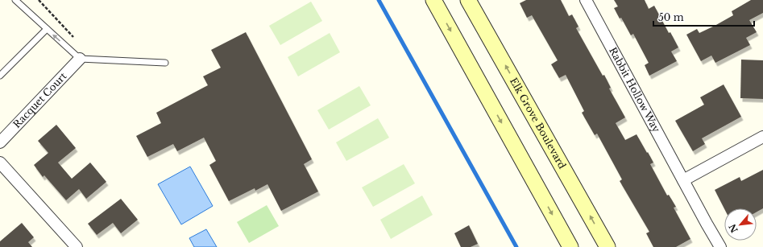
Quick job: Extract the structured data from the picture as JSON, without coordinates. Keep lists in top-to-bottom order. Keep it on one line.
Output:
{"streets":{"main road":["Elk Grove Boulevard"],"street":["Rabbit Hollow Way","Racquet Court"]},"scale_bar":"50 m","north":"bottom left"}
